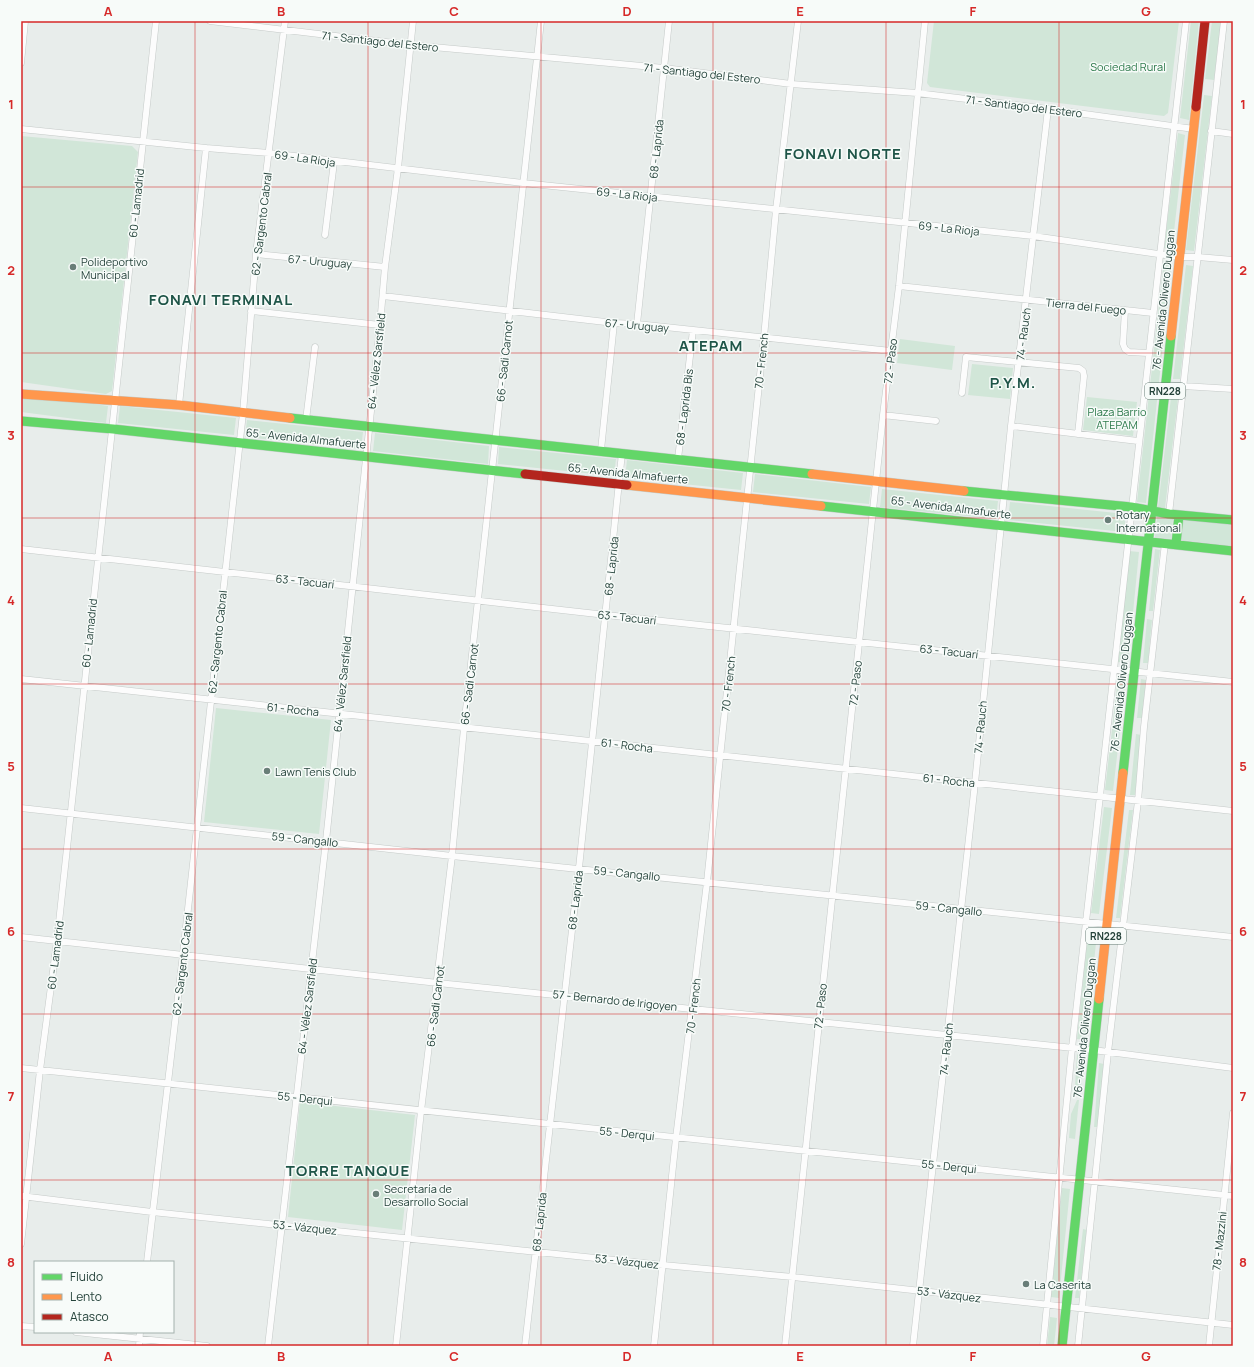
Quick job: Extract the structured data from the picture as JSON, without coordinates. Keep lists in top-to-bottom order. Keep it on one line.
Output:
{"streets":{"main road":["76 - Avenida Olivero Duggan","RN228","65 - Avenida Almafuerte"],"street":["71 - Santiago del Estero","68 - Laprida","69 - La Rioja","60 - Lamadrid","62 - Sargento Cabral","67 - Uruguay","Tierra del Fuego","74 - Rauch","64 - Vélez Sarsfield","66 - Sadi Carnot","70 - French","72 - Paso","68 - Laprida Bis","63 - Tacuarí","61 - Rocha","59 - Cangallo","57 - Bernardo de Irigoyen","55 - Derqui","53 - Vázquez","78 - Mazzini"]},"crossings":[["71 - Santiago del Estero","68 - Laprida"],["71 - Santiago del Estero","62 - Sargento Cabral"],["71 - Santiago del Estero","76 - Avenida Olivero Duggan"],["71 - Santiago del Estero","74 - Rauch"],["71 - Santiago del Estero","64 - Vélez Sarsfield"],["71 - Santiago del Estero","66 - Sadi Carnot"],["71 - Santiago del Estero","70 - French"],["71 - Santiago del Estero","72 - Paso"],["68 - Laprida","69 - La Rioja"],["68 - Laprida","67 - Uruguay"],["68 - Laprida","65 - Avenida Almafuerte"],["68 - Laprida","63 - Tacuarí"],["68 - Laprida","61 - Rocha"],["68 - Laprida","59 - Cangallo"],["68 - Laprida","57 - Bernardo de Irigoyen"],["68 - Laprida","55 - Derqui"],["68 - Laprida","53 - Vázquez"],["69 - La Rioja","60 - Lamadrid"],["69 - La Rioja","62 - Sargento Cabral"],["69 - La Rioja","76 - Avenida Olivero Duggan"],["69 - La Rioja","74 - Rauch"],["69 - La Rioja","64 - Vélez Sarsfield"],["69 - La Rioja","66 - Sadi Carnot"],["69 - La Rioja","70 - French"],["69 - La Rioja","72 - Paso"],["60 - Lamadrid","65 - Avenida Almafuerte"],["60 - Lamadrid","63 - Tacuarí"],["60 - Lamadrid","61 - Rocha"],["60 - Lamadrid","59 - Cangallo"],["60 - Lamadrid","57 - Bernardo de Irigoyen"],["60 - Lamadrid","55 - Derqui"],["60 - Lamadrid","53 - Vázquez"],["62 - Sargento Cabral","67 - Uruguay"],["62 - Sargento Cabral","65 - Avenida Almafuerte"],["62 - Sargento Cabral","63 - Tacuarí"],["62 - Sargento Cabral","61 - Rocha"],["62 - Sargento Cabral","59 - Cangallo"],["62 - Sargento Cabral","57 - Bernardo de Irigoyen"],["62 - Sargento Cabral","55 - Derqui"],["62 - Sargento Cabral","53 - Vázquez"],["67 - Uruguay","64 - Vélez Sarsfield"],["67 - Uruguay","66 - Sadi Carnot"],["67 - Uruguay","70 - French"],["67 - Uruguay","72 - Paso"],["67 - Uruguay","68 - Laprida Bis"],["76 - Avenida Olivero Duggan","Tierra del Fuego"],["76 - Avenida Olivero Duggan","65 - Avenida Almafuerte"],["76 - Avenida Olivero Duggan","63 - Tacuarí"],["76 - Avenida Olivero Duggan","61 - Rocha"],["76 - Avenida Olivero Duggan","59 - Cangallo"],["76 - Avenida Olivero Duggan","57 - Bernardo de Irigoyen"],["76 - Avenida Olivero Duggan","55 - Derqui"],["76 - Avenida Olivero Duggan","53 - Vázquez"],["Tierra del Fuego","74 - Rauch"],["Tierra del Fuego","72 - Paso"],["74 - Rauch","65 - Avenida Almafuerte"],["74 - Rauch","63 - Tacuarí"],["74 - Rauch","61 - Rocha"],["74 - Rauch","59 - Cangallo"],["74 - Rauch","57 - Bernardo de Irigoyen"],["74 - Rauch","55 - Derqui"],["74 - Rauch","53 - Vázquez"],["64 - Vélez Sarsfield","65 - Avenida Almafuerte"],["64 - Vélez Sarsfield","63 - Tacuarí"],["64 - Vélez Sarsfield","61 - Rocha"],["64 - Vélez Sarsfield","59 - Cangallo"],["64 - Vélez Sarsfield","57 - Bernardo de Irigoyen"],["64 - Vélez Sarsfield","55 - Derqui"],["64 - Vélez Sarsfield","53 - Vázquez"],["66 - Sadi Carnot","65 - Avenida Almafuerte"],["66 - Sadi Carnot","63 - Tacuarí"],["66 - Sadi Carnot","61 - Rocha"],["66 - Sadi Carnot","59 - Cangallo"],["66 - Sadi Carnot","57 - Bernardo de Irigoyen"],["66 - Sadi Carnot","55 - Derqui"],["66 - Sadi Carnot","53 - Vázquez"],["70 - French","65 - Avenida Almafuerte"],["70 - French","63 - Tacuarí"],["70 - French","61 - Rocha"],["70 - French","59 - Cangallo"],["70 - French","57 - Bernardo de Irigoyen"],["70 - French","55 - Derqui"],["70 - French","53 - Vázquez"],["72 - Paso","65 - Avenida Almafuerte"],["72 - Paso","63 - Tacuarí"],["72 - Paso","61 - Rocha"],["72 - Paso","59 - Cangallo"],["72 - Paso","57 - Bernardo de Irigoyen"],["72 - Paso","55 - Derqui"],["72 - Paso","53 - Vázquez"],["68 - Laprida Bis","65 - Avenida Almafuerte"],["55 - Derqui","78 - Mazzini"],["53 - Vázquez","78 - Mazzini"]],"districts":["FONAVI NORTE","FONAVI TERMINAL","ATEPAM","P.Y.M.","TORRE TANQUE"],"parks":["Sociedad Rural","Plaza Barrio ATEPAM"],"places":["Polideportivo Municipal","Rotary International","Lawn Tenis Club","Secretaría de Desarrollo Social","La Caserita"],"legend":["Fluido","Lento","Atasco"],"grid":{"columns":["A","B","C","D","E","F","G"],"rows":["1","2","3","4","5","6","7","8"]}}
